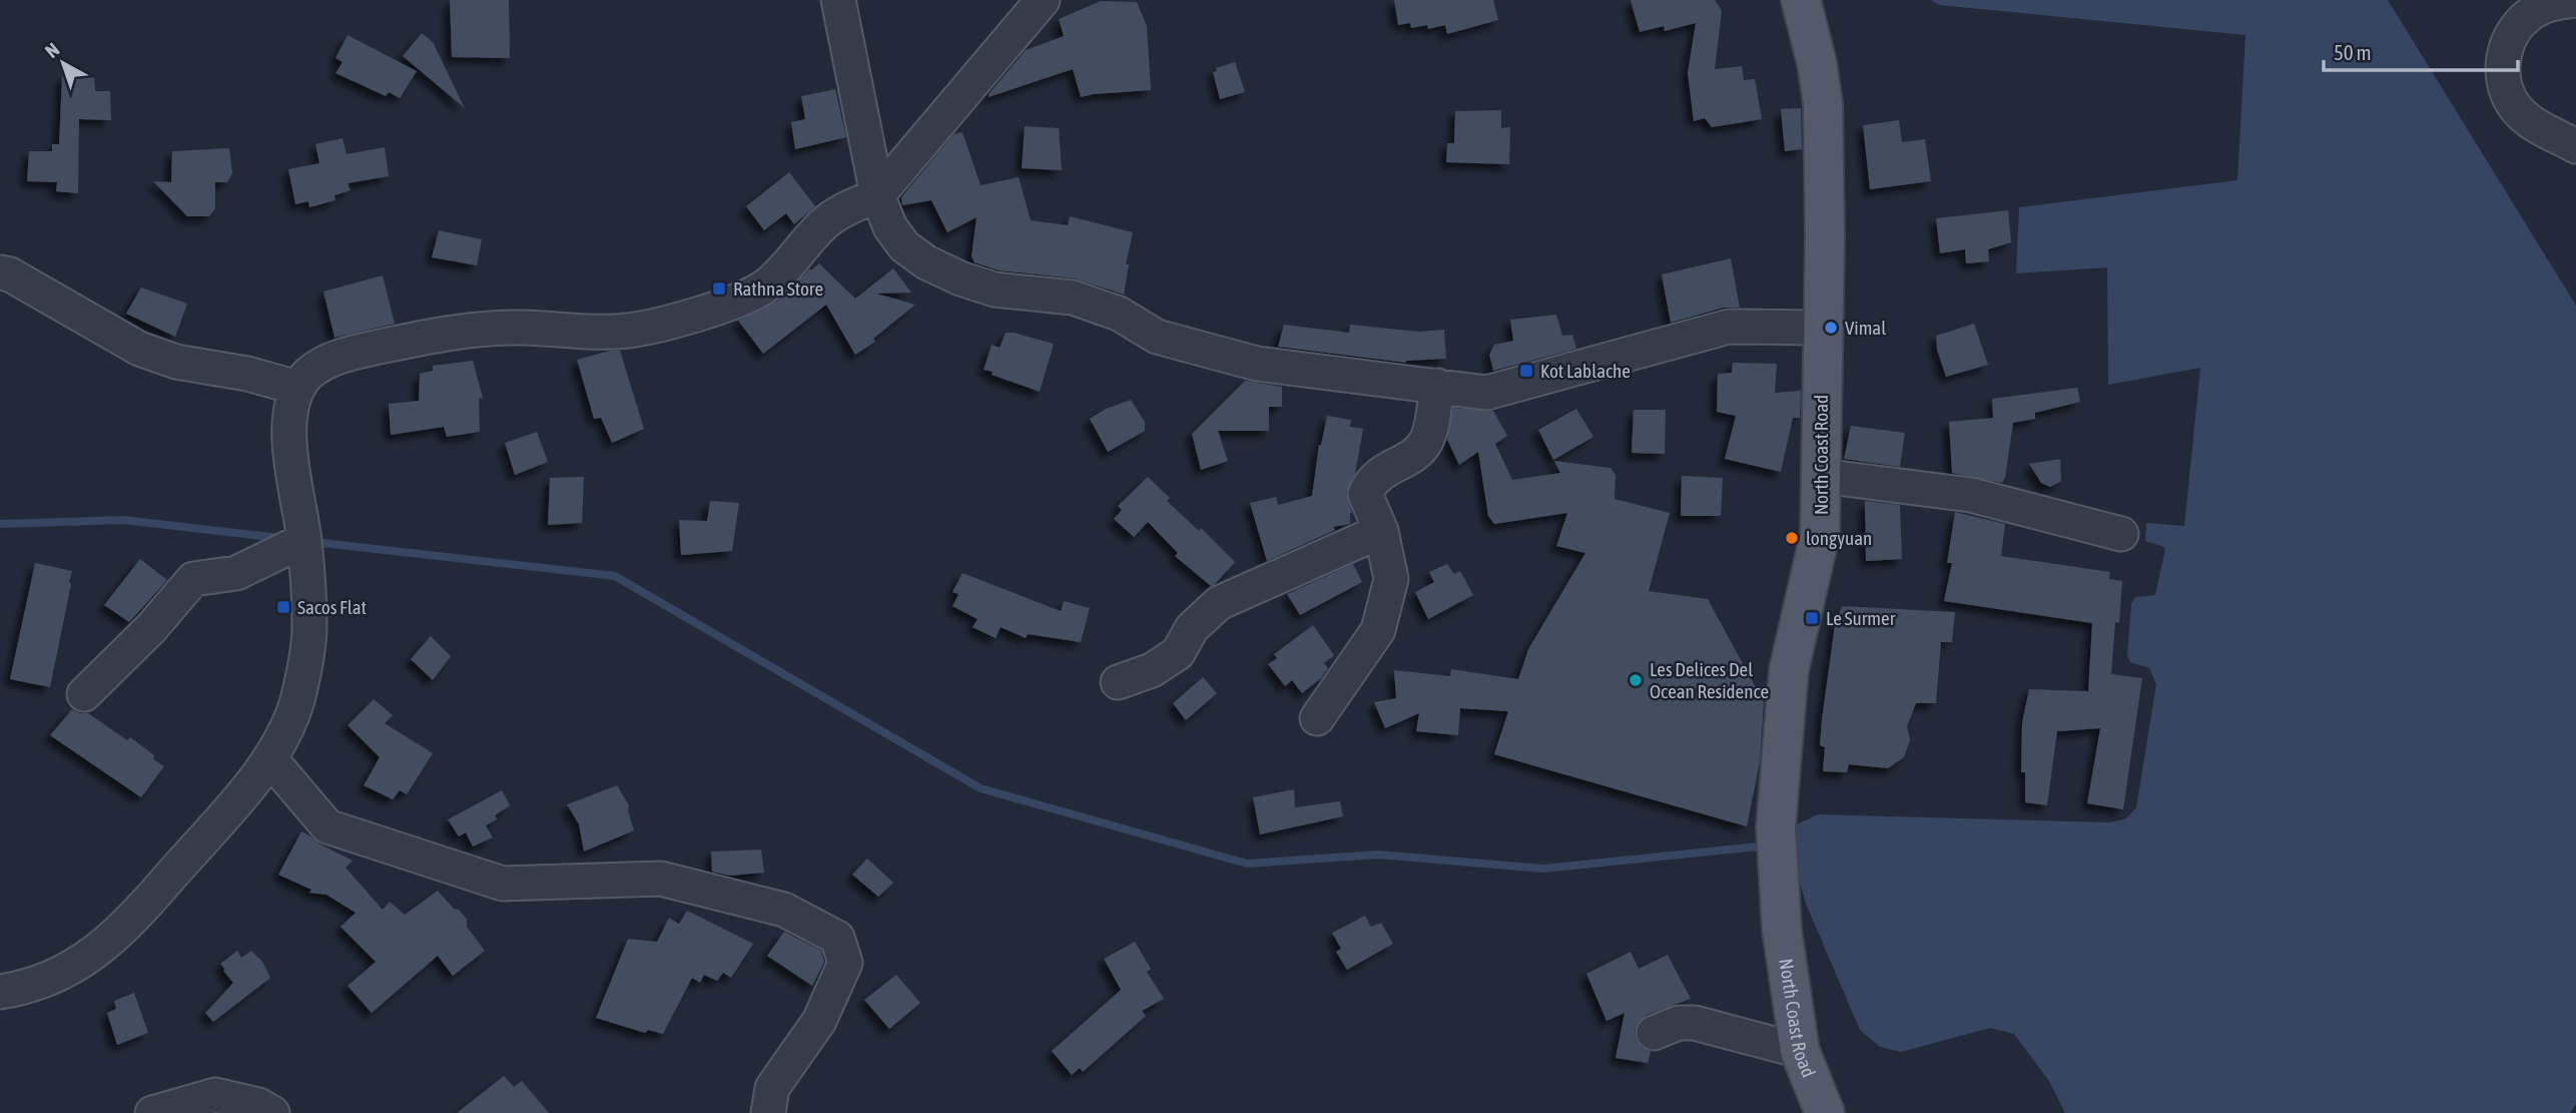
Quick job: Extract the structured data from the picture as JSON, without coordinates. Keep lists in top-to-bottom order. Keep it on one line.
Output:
{"streets":{"main road":["North Coast Road"]},"places":{"transit":["Rathna Store","Kot Lablache","Sacos Flat","Le Surmer"],"other":["Vimal","longyuan","Les Delices Del Ocean Residence"]},"scale_bar":"50 m","north":"top left"}
